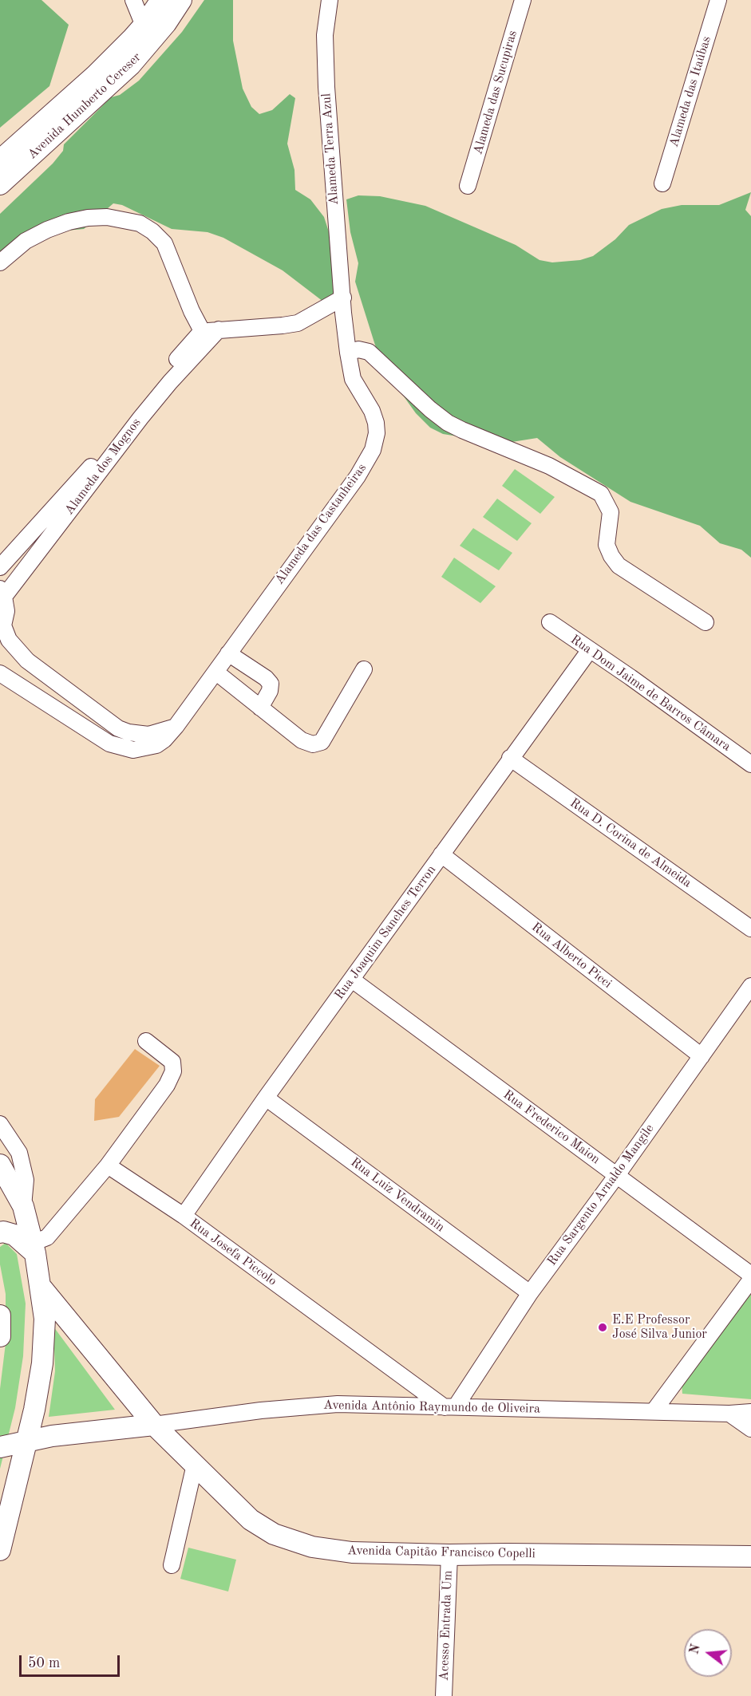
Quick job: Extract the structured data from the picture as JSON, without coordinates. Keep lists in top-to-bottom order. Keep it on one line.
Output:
{"streets":{"main road":["Avenida Humberto Cereser","Avenida Antônio Raymundo de Oliveira","Avenida Capitão Francisco Copelli"],"street":["Alameda das Itaúbas","Alameda das Sucupiras","Alameda Terra Azul","Alameda dos Mognos","Alameda das Castanheiras","Rua Dom Jaime de Barros Câmara","Rua D. Corina de Almeida","Rua Joaquim Sanches Terron","Rua Alberto Picci","Rua Frederico Maion","Rua Luiz Vendramin","Rua Sargento Arnaldo Mangile","Rua Josefa Piccolo","Acesso Entrada Um"]},"crossings":[["Alameda Terra Azul","Alameda das Castanheiras"],["Rua Dom Jaime de Barros Câmara","Rua Joaquim Sanches Terron"],["Rua D. Corina de Almeida","Rua Joaquim Sanches Terron"],["Rua Joaquim Sanches Terron","Rua Alberto Picci"],["Rua Joaquim Sanches Terron","Rua Frederico Maion"],["Rua Joaquim Sanches Terron","Rua Luiz Vendramin"],["Rua Joaquim Sanches Terron","Rua Josefa Piccolo"],["Rua Alberto Picci","Rua Sargento Arnaldo Mangile"],["Rua Frederico Maion","Rua Sargento Arnaldo Mangile"],["Rua Luiz Vendramin","Rua Sargento Arnaldo Mangile"],["Rua Sargento Arnaldo Mangile","Rua Josefa Piccolo"],["Rua Sargento Arnaldo Mangile","Avenida Antônio Raymundo de Oliveira"],["Rua Josefa Piccolo","Avenida Antônio Raymundo de Oliveira"],["Avenida Antônio Raymundo de Oliveira","Avenida Capitão Francisco Copelli"],["Avenida Capitão Francisco Copelli","Acesso Entrada Um"]],"places":["E.E Professor José Silva Junior"],"scale_bar":"50 m","north":"left"}
